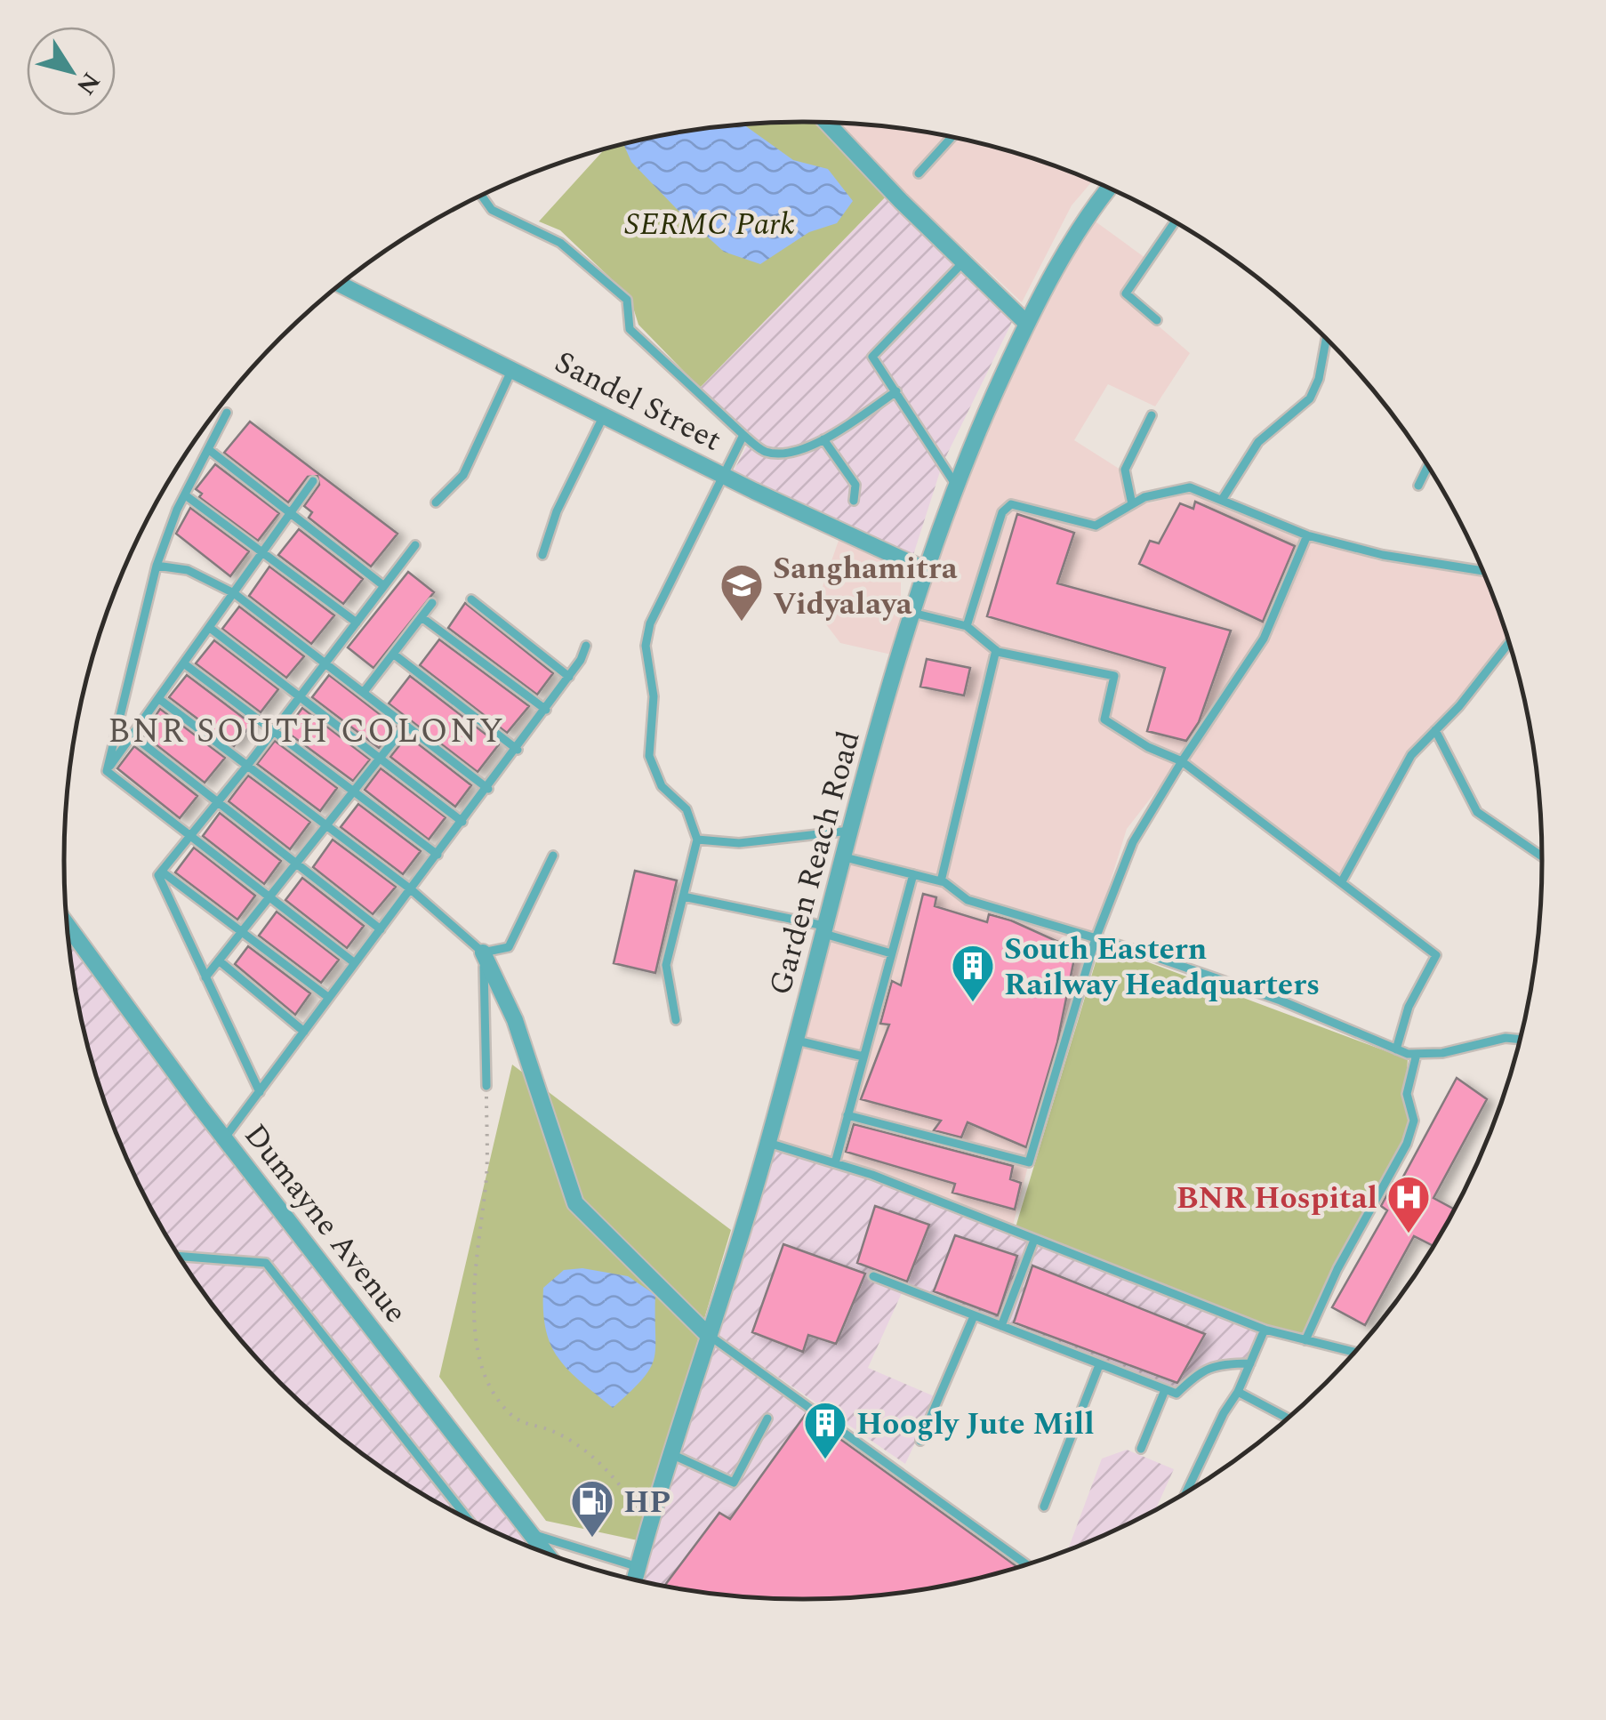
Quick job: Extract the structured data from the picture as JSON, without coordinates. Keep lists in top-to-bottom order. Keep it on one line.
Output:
{"streets":{"street":["Sandel Street","Garden Reach Road","Dumayne Avenue"]},"crossings":[["Sandel Street","Garden Reach Road"]],"districts":["BNR SOUTH COLONY"],"parks":["SERMC Park"],"places":{"school or university":["Sanghamitra Vidyalaya"],"building":["South Eastern Railway Headquarters","Hoogly Jute Mill"],"hospital":["BNR Hospital"],"fuel station":["HP"]},"north":"bottom right"}
